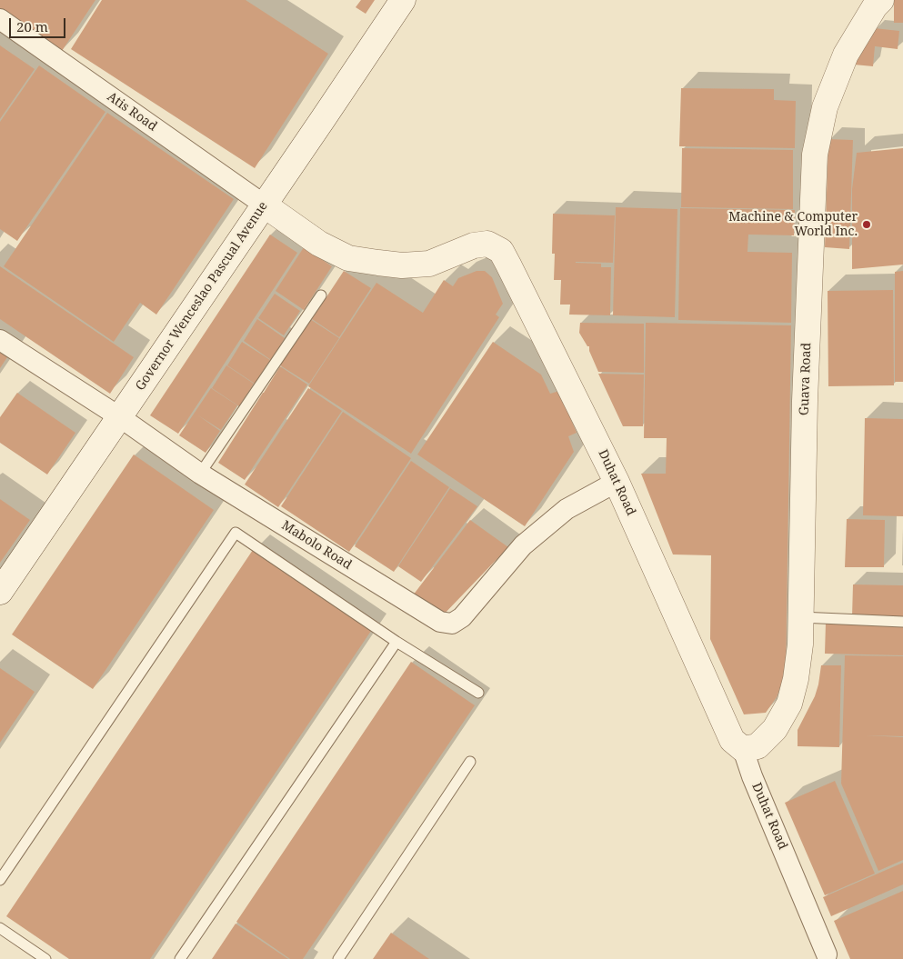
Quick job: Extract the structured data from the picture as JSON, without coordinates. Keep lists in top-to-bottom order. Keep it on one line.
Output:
{"streets":{"street":["Atis Road","Governor Wenceslao Pascual Avenue","Guava Road","Duhat Road","Mabolo Road"]},"crossings":[["Atis Road","Governor Wenceslao Pascual Avenue"],["Atis Road","Duhat Road"],["Governor Wenceslao Pascual Avenue","Duhat Road"],["Governor Wenceslao Pascual Avenue","Mabolo Road"],["Guava Road","Duhat Road"],["Duhat Road","Mabolo Road"]],"places":["Machine & Computer World Inc."],"scale_bar":"20 m"}
